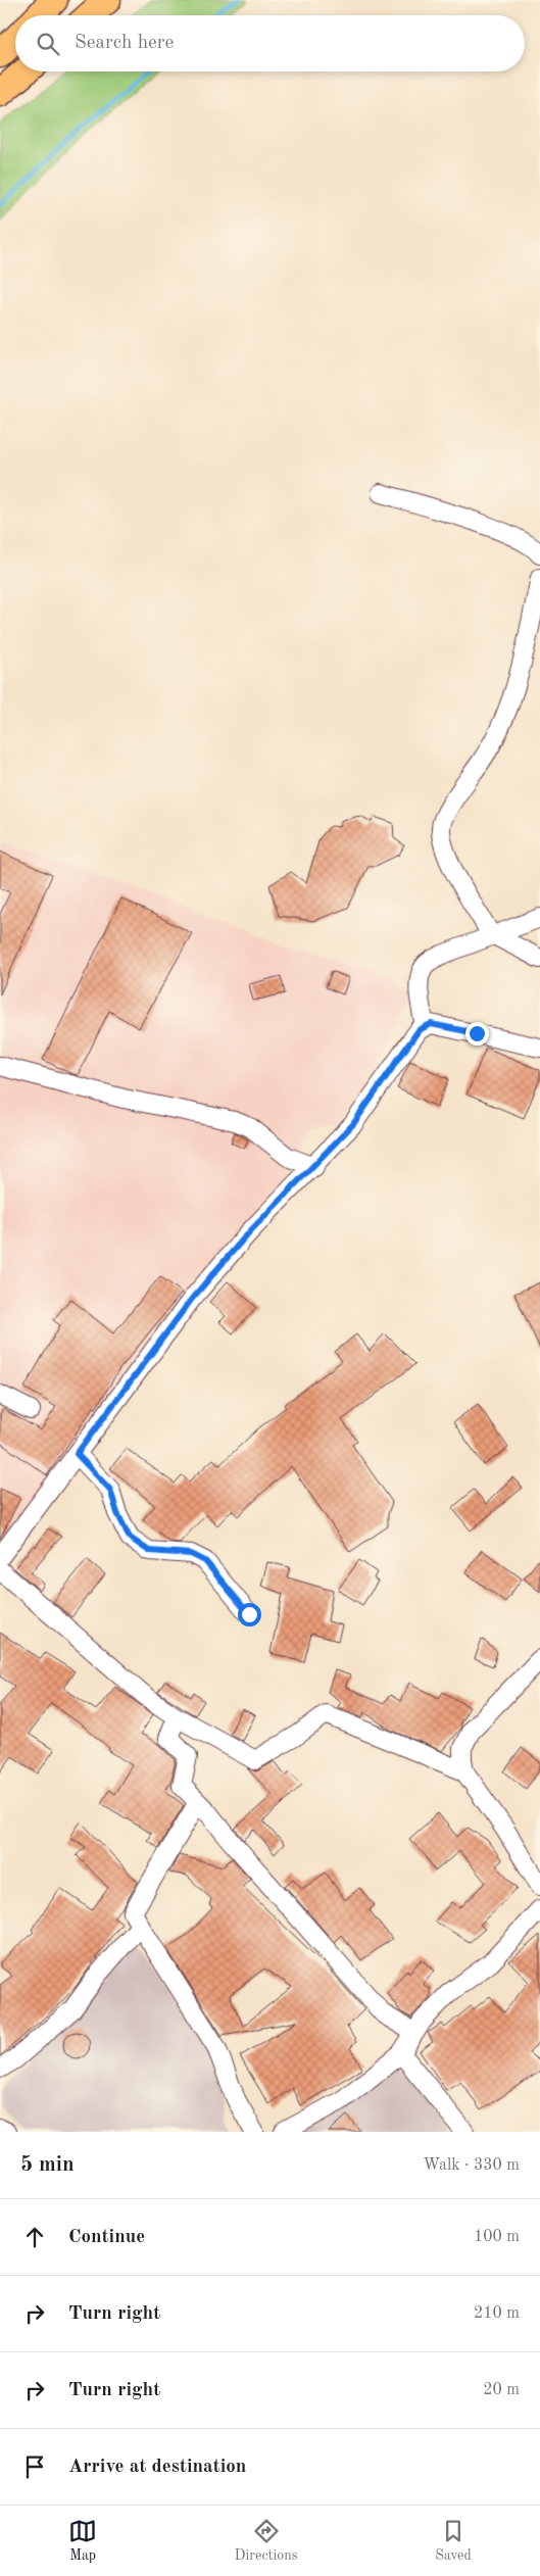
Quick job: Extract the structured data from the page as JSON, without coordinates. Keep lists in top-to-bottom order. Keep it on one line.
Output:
{"page":{"search":"Search here","heading":["5 min","Walk · 330 m"],"list":[["Continue","100 m"],["Turn right","210 m"],["Turn right","20 m"],"Arrive at destination"],"nav":["Map","Directions","Saved"]}}
